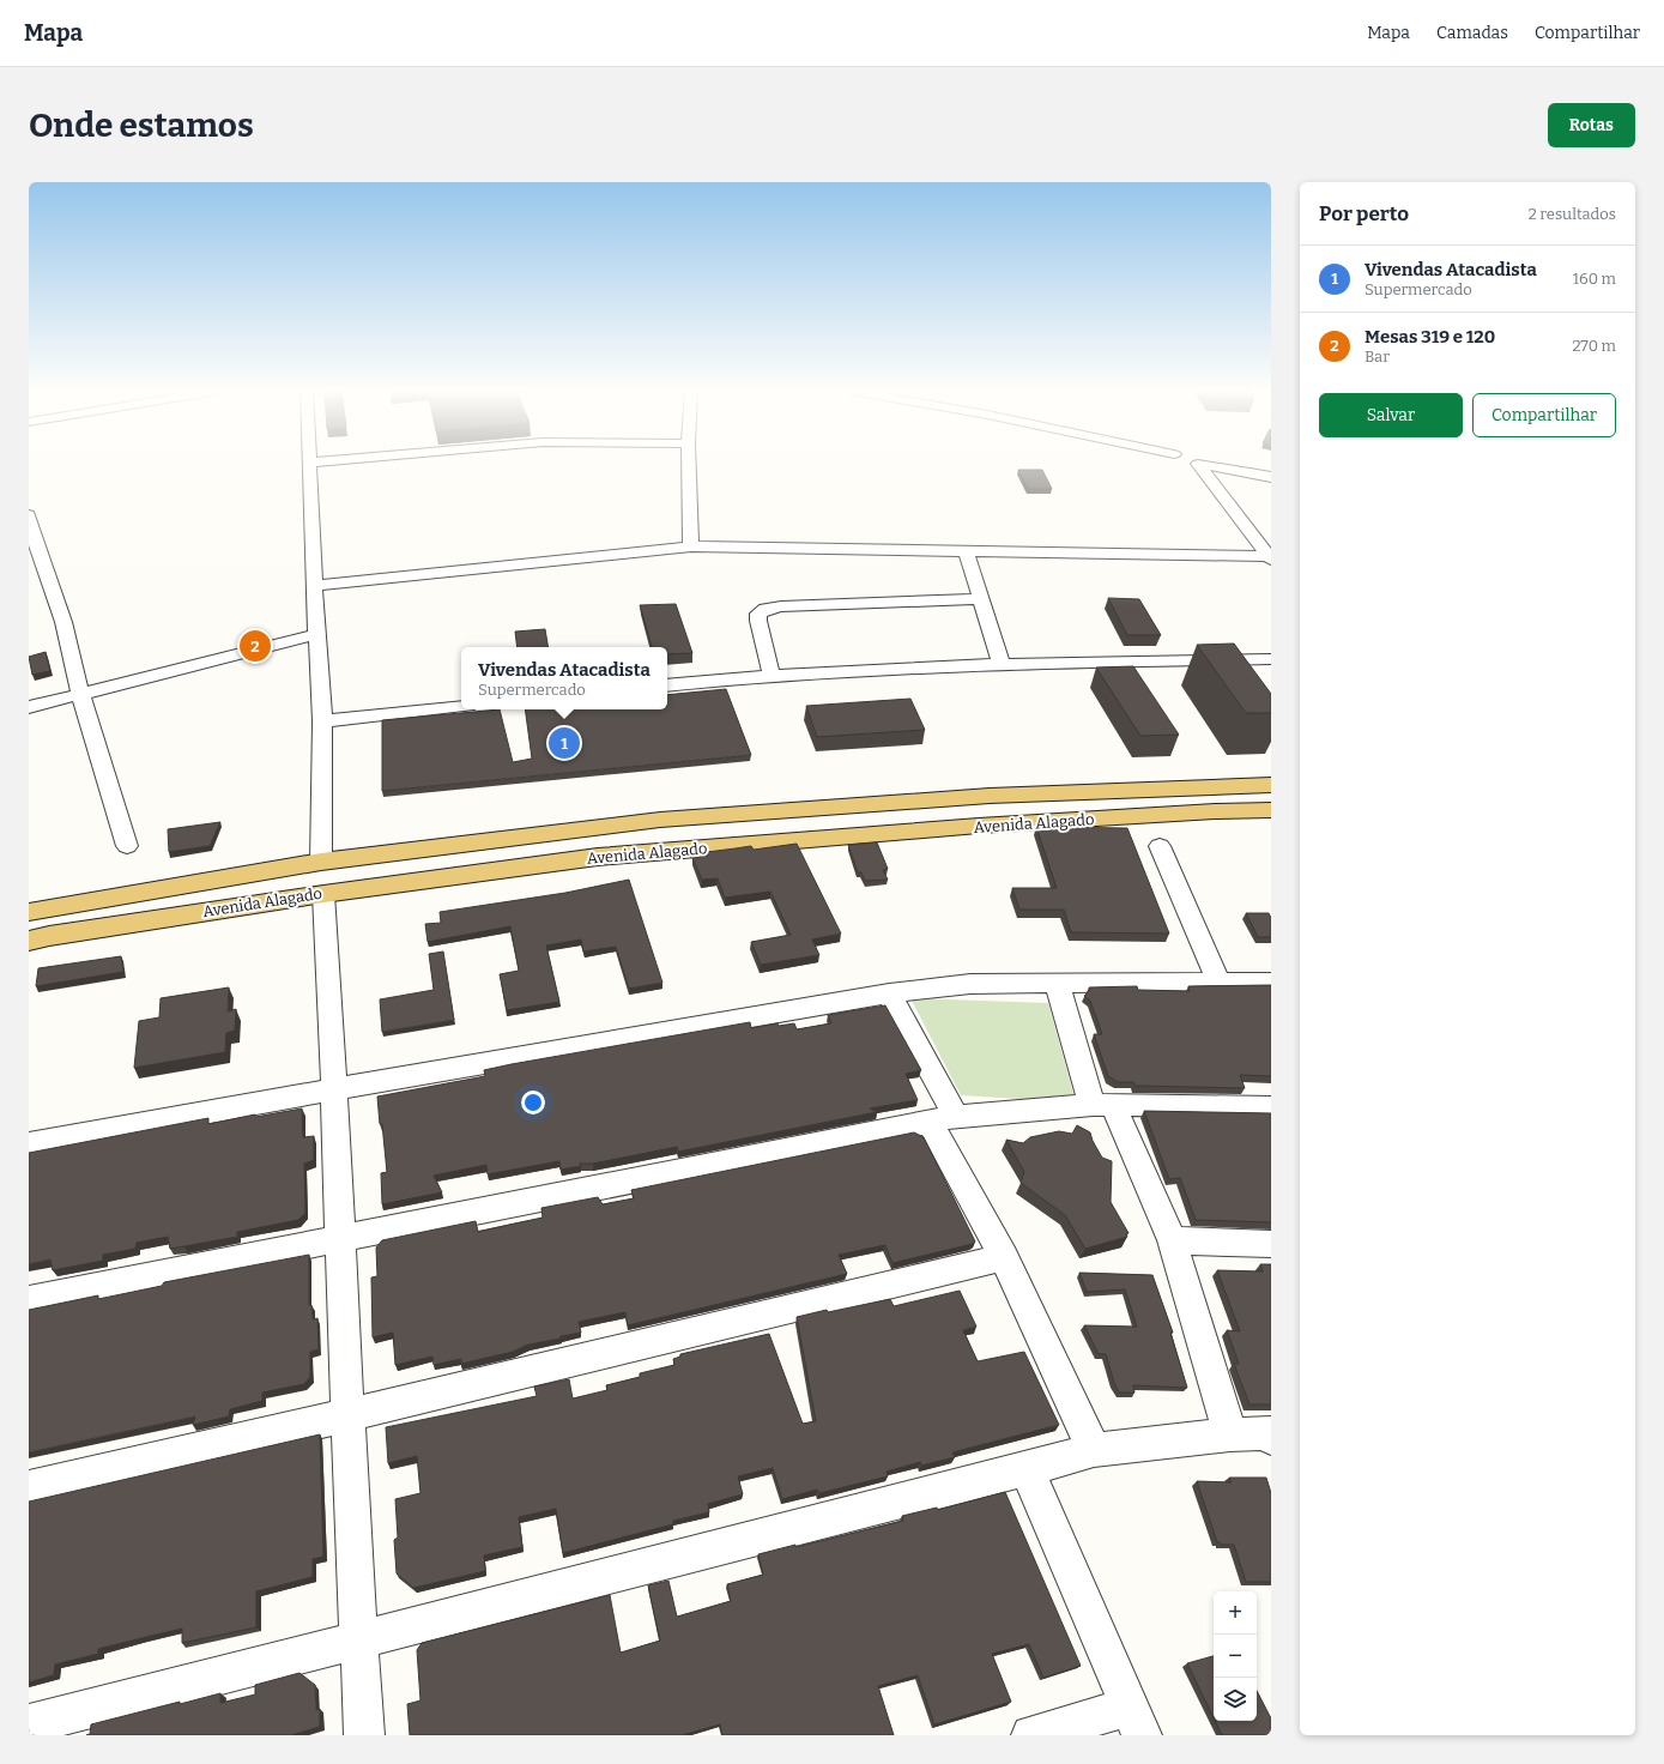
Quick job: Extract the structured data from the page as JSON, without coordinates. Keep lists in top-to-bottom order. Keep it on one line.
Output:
{"streets":{"main road":["Avenida Alagado"]},"page":{"header":"Mapa","nav":["Mapa","Camadas","Compartilhar"],"buttons":["Rotas",["Salvar","Compartilhar"]],"title":"Onde estamos","heading":["Por perto","2 resultados"],"list":[{"mark":"1","name":"Vivendas Atacadista","note":"Supermercado","value":"160 m"},{"mark":"2","name":"Mesas 319 e 120","note":"Bar","value":"270 m"}],"pins":["2","1"],"popup":["Vivendas Atacadista","Supermercado"],"map_buttons":["+","−"]}}
